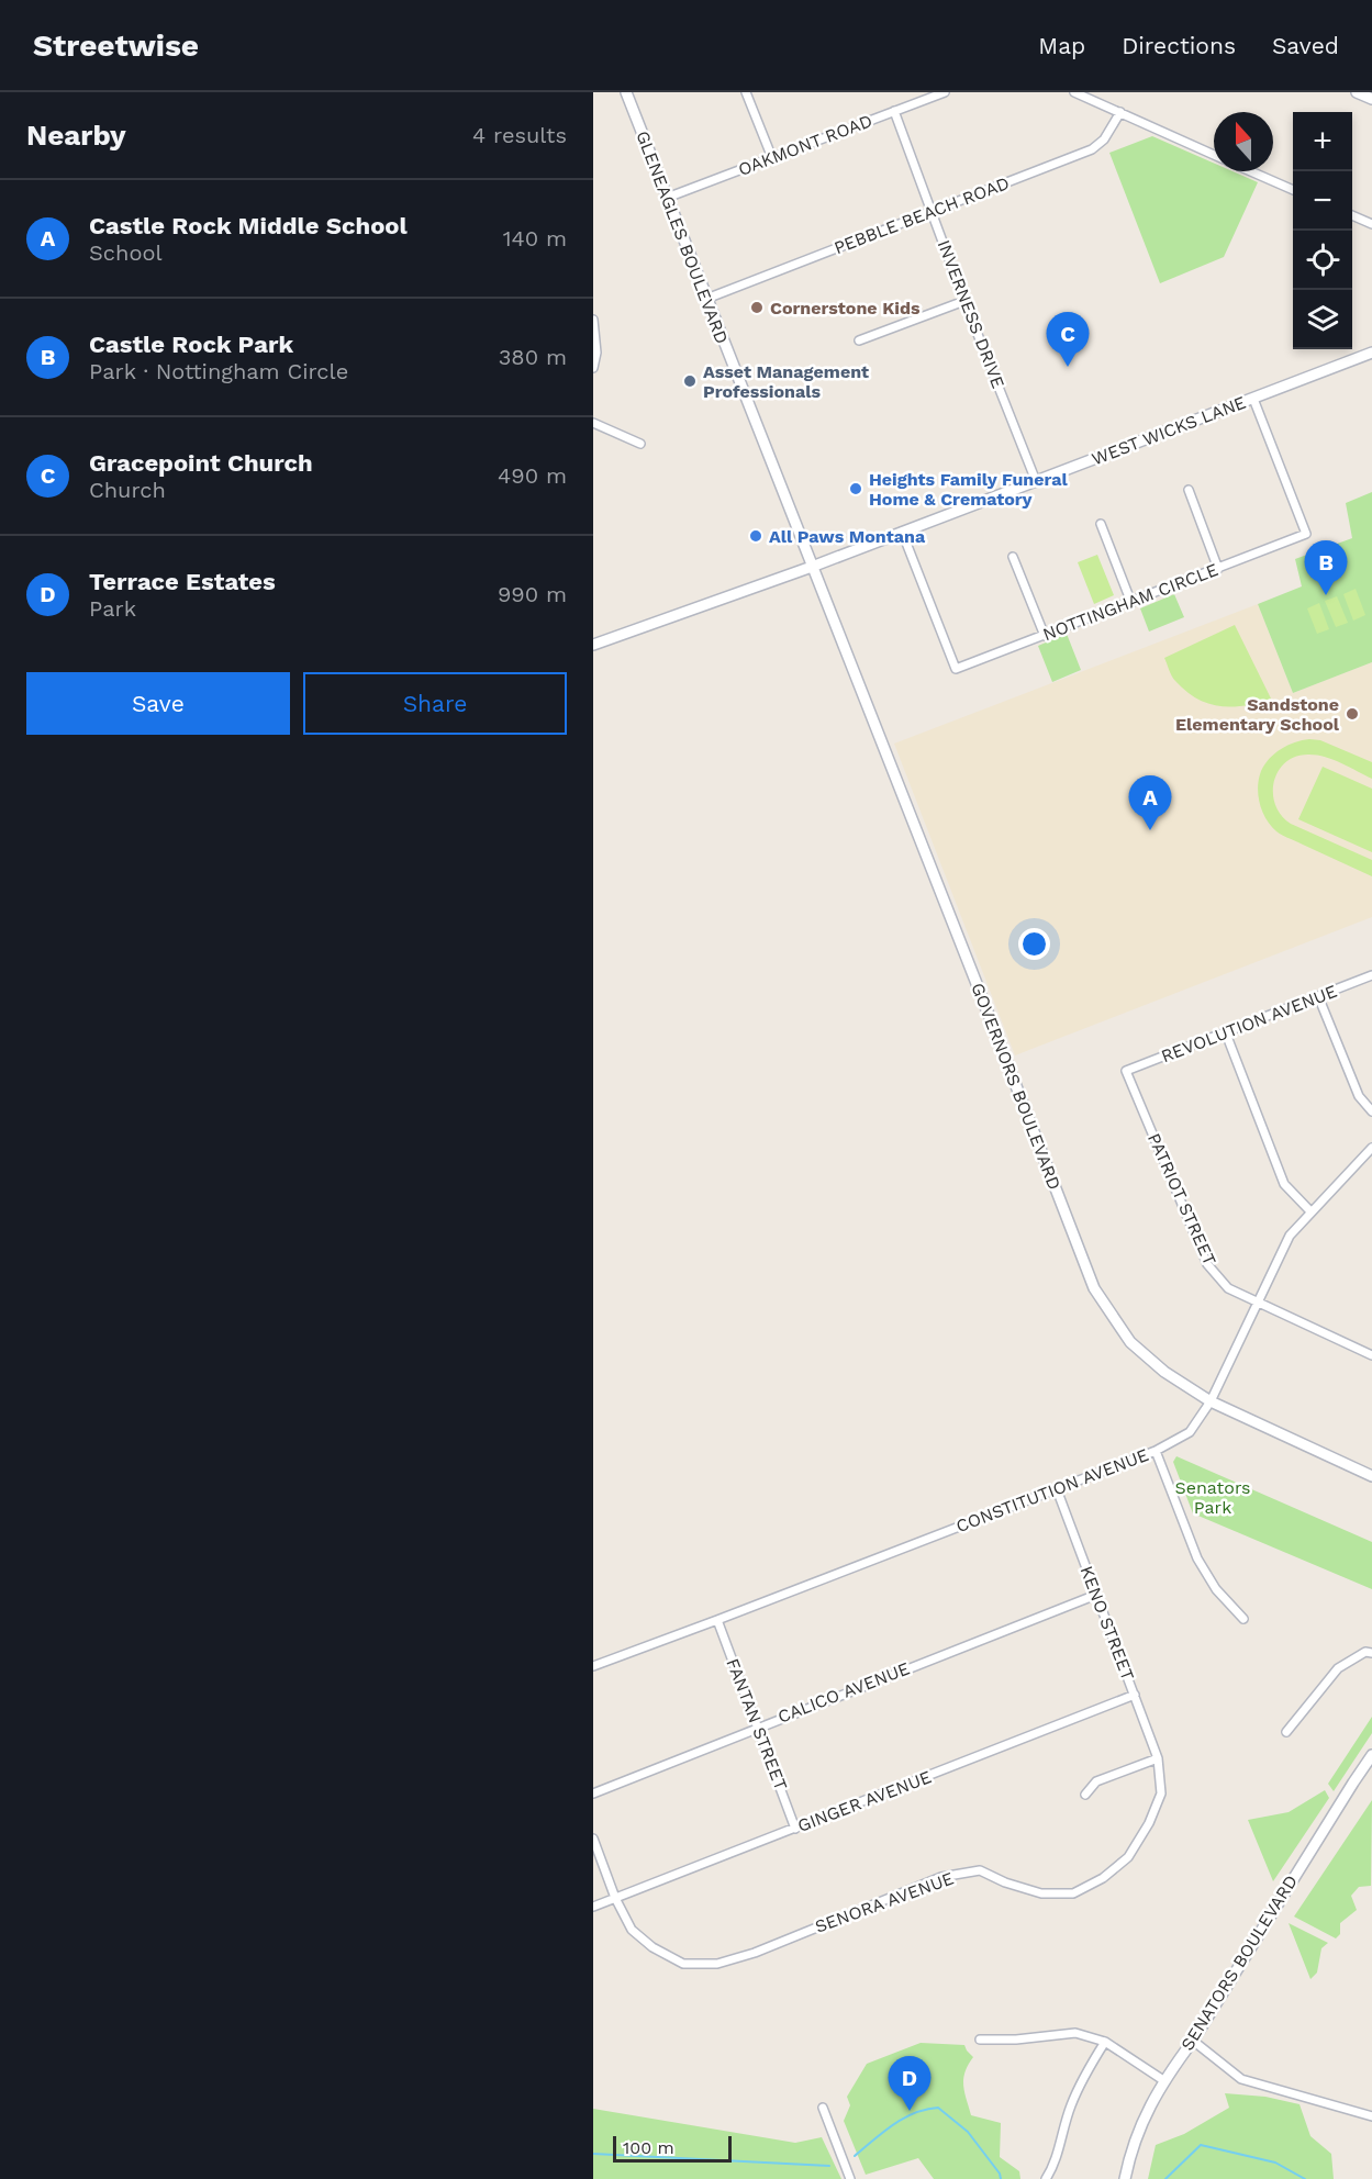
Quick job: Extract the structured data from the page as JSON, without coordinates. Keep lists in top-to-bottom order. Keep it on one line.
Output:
{"streets":{"main road":["GLENEAGLES BOULEVARD","WEST WICKS LANE","GOVERNORS BOULEVARD","SENATORS BOULEVARD"],"street":["OAKMONT ROAD","PEBBLE BEACH ROAD","INVERNESS DRIVE","NOTTINGHAM CIRCLE","REVOLUTION AVENUE","PATRIOT STREET","CONSTITUTION AVENUE","KENO STREET","CALICO AVENUE","FANTAN STREET","GINGER AVENUE","SENORA AVENUE"]},"crossings":[["OAKMONT ROAD","GLENEAGLES BOULEVARD"],["OAKMONT ROAD","INVERNESS DRIVE"],["PEBBLE BEACH ROAD","GLENEAGLES BOULEVARD"],["PEBBLE BEACH ROAD","INVERNESS DRIVE"],["GLENEAGLES BOULEVARD","WEST WICKS LANE"],["GLENEAGLES BOULEVARD","GOVERNORS BOULEVARD"],["INVERNESS DRIVE","WEST WICKS LANE"],["WEST WICKS LANE","NOTTINGHAM CIRCLE"],["WEST WICKS LANE","GOVERNORS BOULEVARD"],["REVOLUTION AVENUE","PATRIOT STREET"],["GOVERNORS BOULEVARD","CONSTITUTION AVENUE"],["PATRIOT STREET","CONSTITUTION AVENUE"],["CONSTITUTION AVENUE","KENO STREET"],["CONSTITUTION AVENUE","FANTAN STREET"],["KENO STREET","CALICO AVENUE"],["KENO STREET","GINGER AVENUE"],["KENO STREET","SENORA AVENUE"],["CALICO AVENUE","FANTAN STREET"],["FANTAN STREET","GINGER AVENUE"],["GINGER AVENUE","SENORA AVENUE"]],"parks":["Senators Park"],"places":["Cornerstone Kids","Asset Management Professionals","Heights Family Funeral Home & Crematory","All Paws Montana","Sandstone Elementary School"],"scale_bar":"100 m","north":"top","page":{"header":"Streetwise","nav":["Map","Directions","Saved"],"heading":["Nearby","4 results"],"map_buttons":["+","−"],"list":[{"mark":"A","name":"Castle Rock Middle School","note":"School","value":"140 m"},{"mark":"B","name":"Castle Rock Park","note":"Park · Nottingham Circle","value":"380 m"},{"mark":"C","name":"Gracepoint Church","note":"Church","value":"490 m"},{"mark":"D","name":"Terrace Estates","note":"Park","value":"990 m"}],"pins":["C","B","A","D"],"buttons":["Save","Share"],"scale":"100 m"}}
